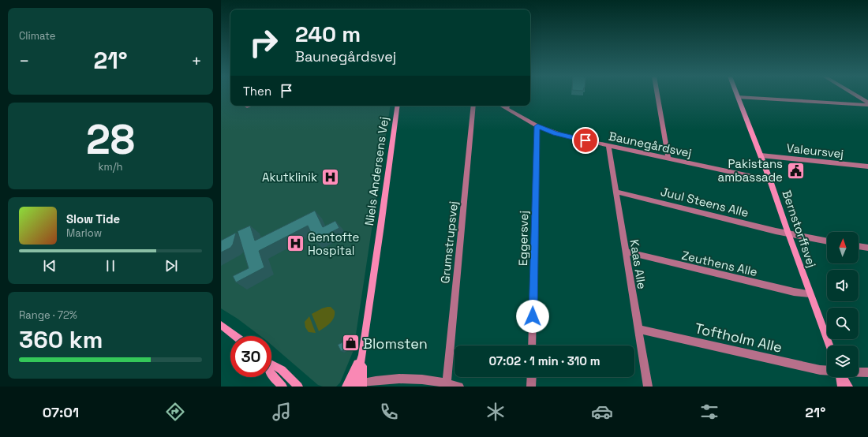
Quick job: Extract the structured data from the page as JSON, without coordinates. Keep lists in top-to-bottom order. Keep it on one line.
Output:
{"streets":{"street":["Baunegårdsvej","Valeursvej","Niels Andersens Vej","Juul Steens Alle","Bernstorffsvej","Eggersvej","Grumstrupsvej","Zeuthens Alle","Kaas Alle","Toftholm Alle"]},"crossings":[["Baunegårdsvej","Bernstorffsvej"],["Baunegårdsvej","Eggersvej"],["Baunegårdsvej","Kaas Alle"],["Valeursvej","Bernstorffsvej"],["Juul Steens Alle","Bernstorffsvej"],["Juul Steens Alle","Kaas Alle"],["Bernstorffsvej","Zeuthens Alle"],["Zeuthens Alle","Kaas Alle"],["Kaas Alle","Toftholm Alle"]],"places":{"public building":["Pakistans ambassade"],"hospital":["Akutklinik","Gentofte Hospital"],"shop":["Blomsten"]},"north":"top","page":{"tile":["Climate",["28","km/h"],["Range · 72%","360 km"]],"turn":["240 m","Baunegårdsvej"],"heat":["−","21°","+"],"then":"Then","song":["Slow Tide","Marlow"],"limit":"30","trip":"07:02 · 1 min · 310 m","tabs":["07:01","21°"]}}
